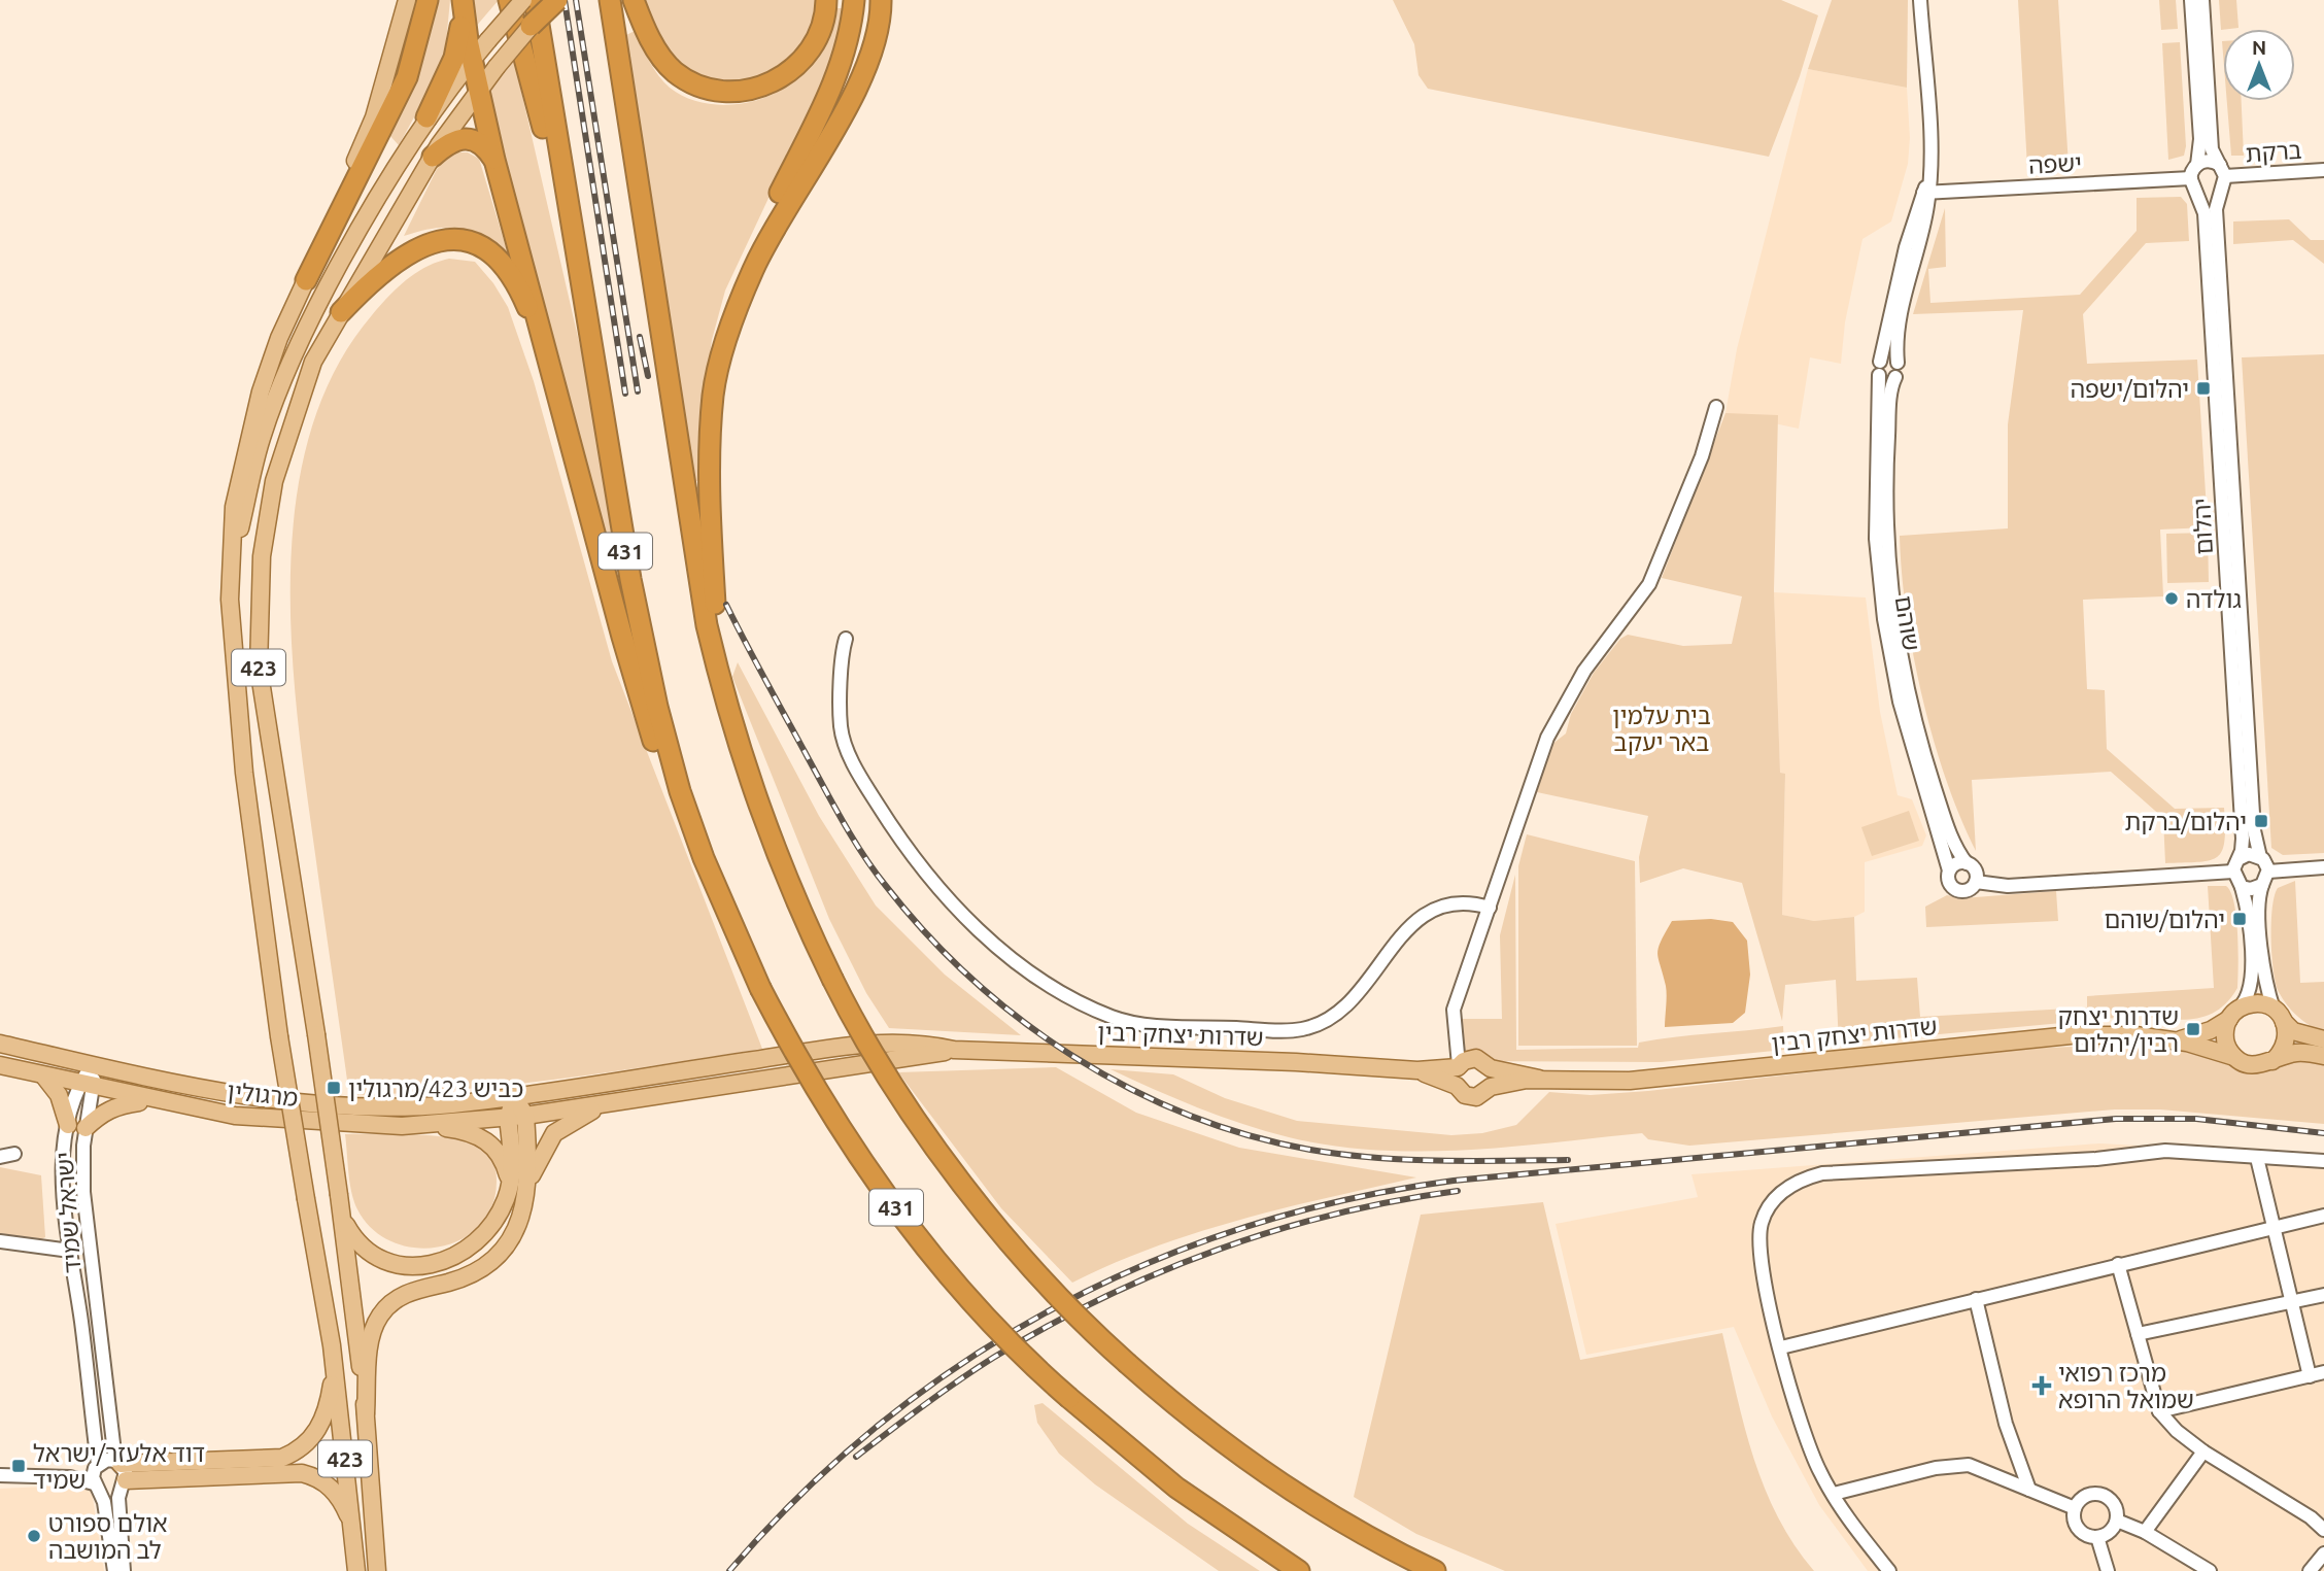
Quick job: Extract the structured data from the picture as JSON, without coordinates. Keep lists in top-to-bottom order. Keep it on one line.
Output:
{"streets":{"highway":["431"],"main road":["423","שדרות יצחק רבין","מרגולין"],"street":["ברקת","ישפה","יהלום","שוהם","ישראל שמיד"]},"crossings":[["ברקת","ישפה"],["ברקת","יהלום"],["ישפה","יהלום"],["ישפה","שוהם"],["שדרות יצחק רבין","מרגולין"],["מרגולין","ישראל שמיד"]],"parks":["בית עלמין באר יעקב"],"places":{"transit":["יהלום/ישפה","יהלום/ברקת","יהלום/שוהם","שדרות יצחק רבין/יהלום","כביש 423/מרגולין","דוד אלעזר/ישראל שמיד"],"other":["גולדה","אולם ספורט לב המושבה"],"health":["מרכז רפואי שמואל הרופא"]},"north":"top"}
